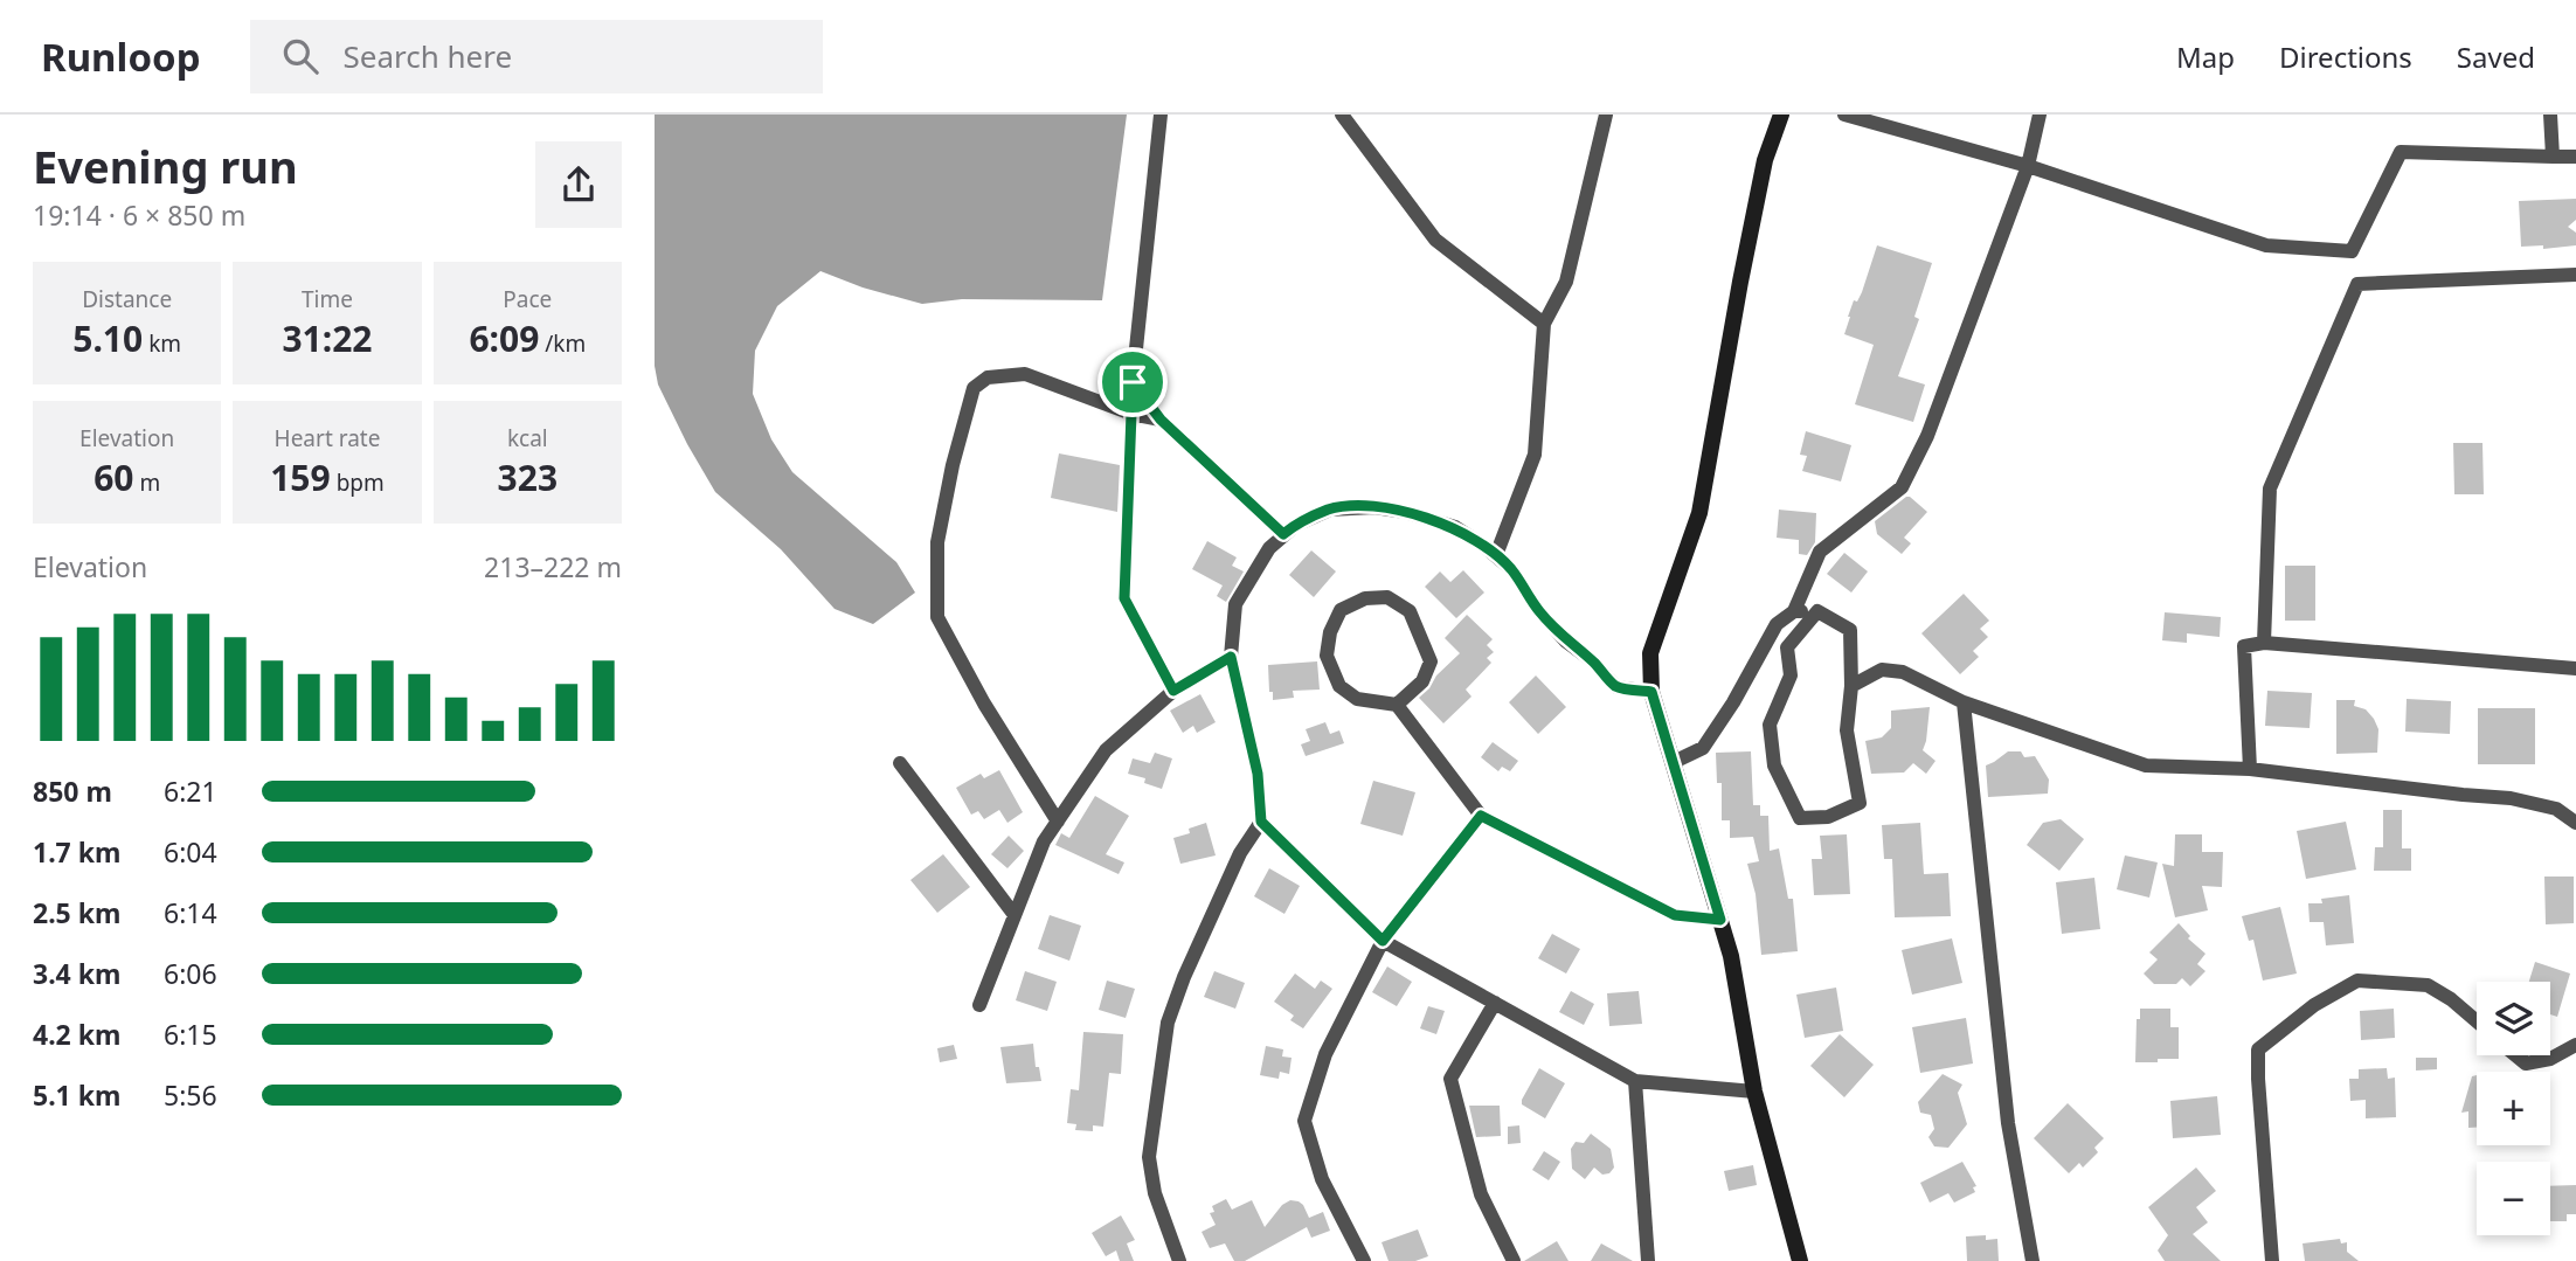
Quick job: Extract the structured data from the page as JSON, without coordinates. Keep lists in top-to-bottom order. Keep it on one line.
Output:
{"page":{"header":"Runloop","search":"Search here","nav":["Map","Directions","Saved"],"heading":["Evening run","19:14 · 6 × 850 m"],"stats":[["Distance","5.10 km"],["Time","31:22"],["Pace","6:09 /km"],["Elevation","60 m"],["Heart rate","159 bpm"],["kcal","323"]],"chart":["Elevation","213–222 m"],"list":[{"name":"850 m","note":"6:21"},{"name":"1.7 km","note":"6:04"},{"name":"2.5 km","note":"6:14"},{"name":"3.4 km","note":"6:06"},{"name":"4.2 km","note":"6:15"},{"name":"5.1 km","note":"5:56"}],"map_buttons":["+","−"]}}
